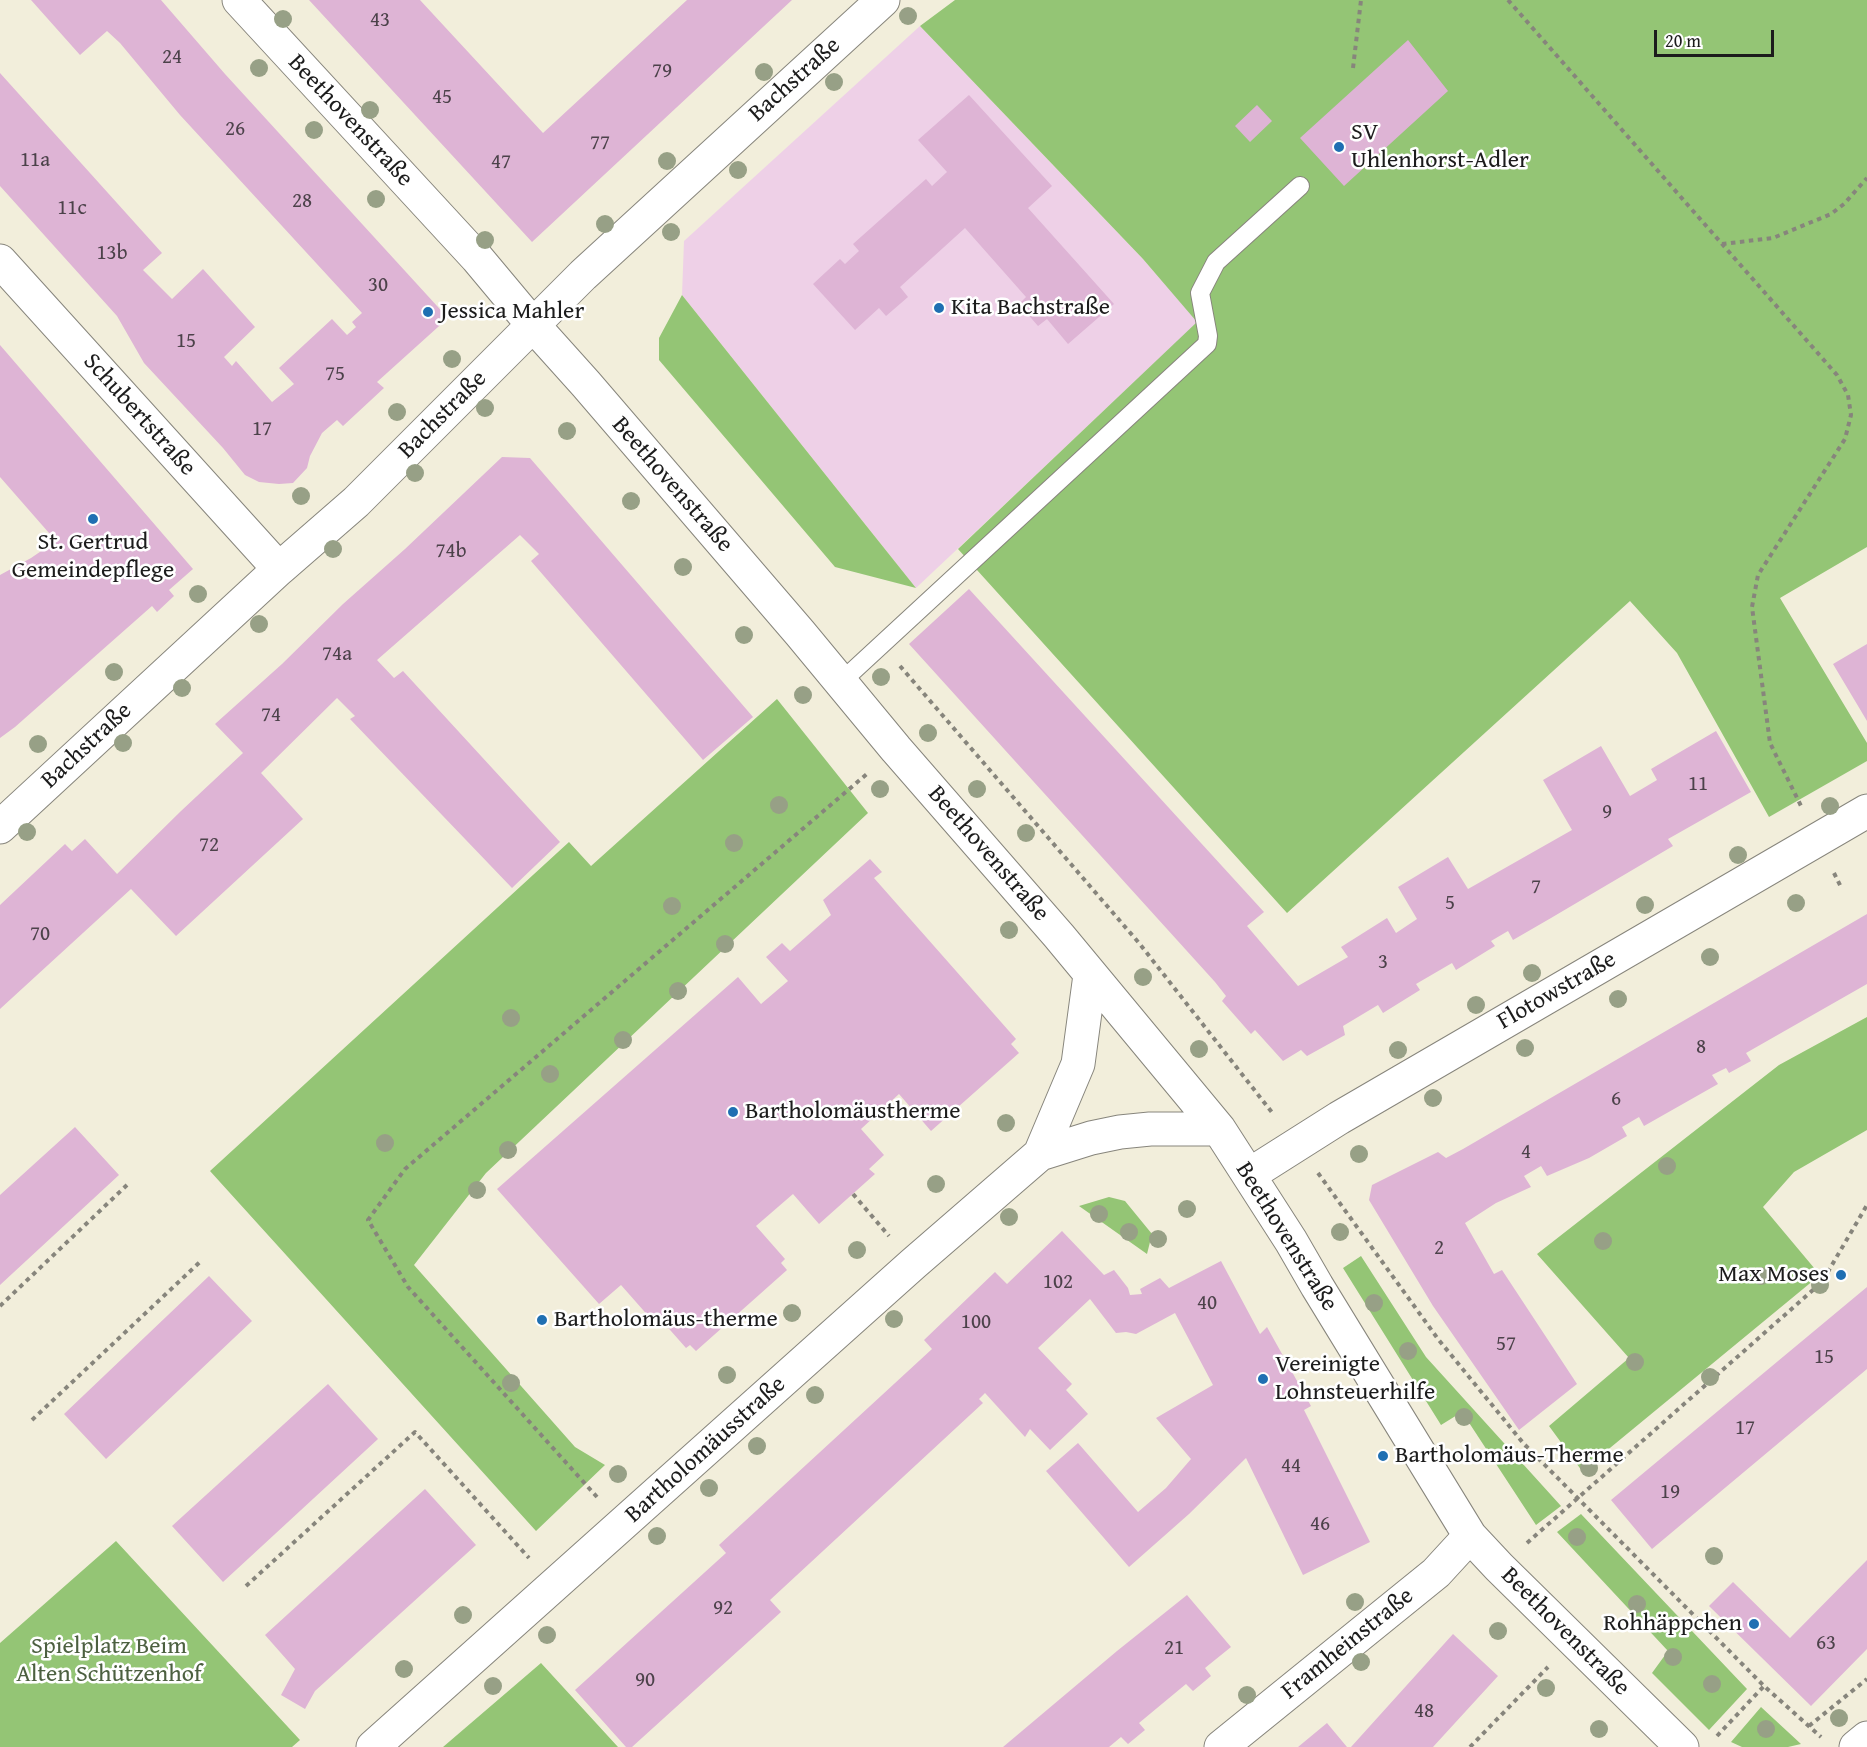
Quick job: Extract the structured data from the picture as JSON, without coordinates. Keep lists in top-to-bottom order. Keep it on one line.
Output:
{"streets":{"street":["Bachstraße","Beethovenstraße","Schubertstraße","Flotowstraße","Bartholomäusstraße","Framheinstraße"]},"crossings":[["Bachstraße","Beethovenstraße"],["Bachstraße","Schubertstraße"],["Beethovenstraße","Flotowstraße"],["Beethovenstraße","Bartholomäusstraße"],["Beethovenstraße","Framheinstraße"]],"parks":["Spielplatz Beim Alten Schützenhof"],"places":["SV Uhlenhorst-Adler","Kita Bachstraße","Jessica Mahler","St. Gertrud Gemeindepflege","Bartholomäustherme","Max Moses","Bartholomäus-therme","Vereinigte Lohnsteuerhilfe","Bartholomäus-Therme","Rohhäppchen"],"house_numbers":["43","24","79","45","26","77","11a","47","28","11c","13b","30","15","75","17","74b","74a","74","11","9","72","7","5","70","3","8","6","4","2","102","40","100","57","15","17","44","19","46","92","63","21","90","48"],"scale_bar":"20 m"}
